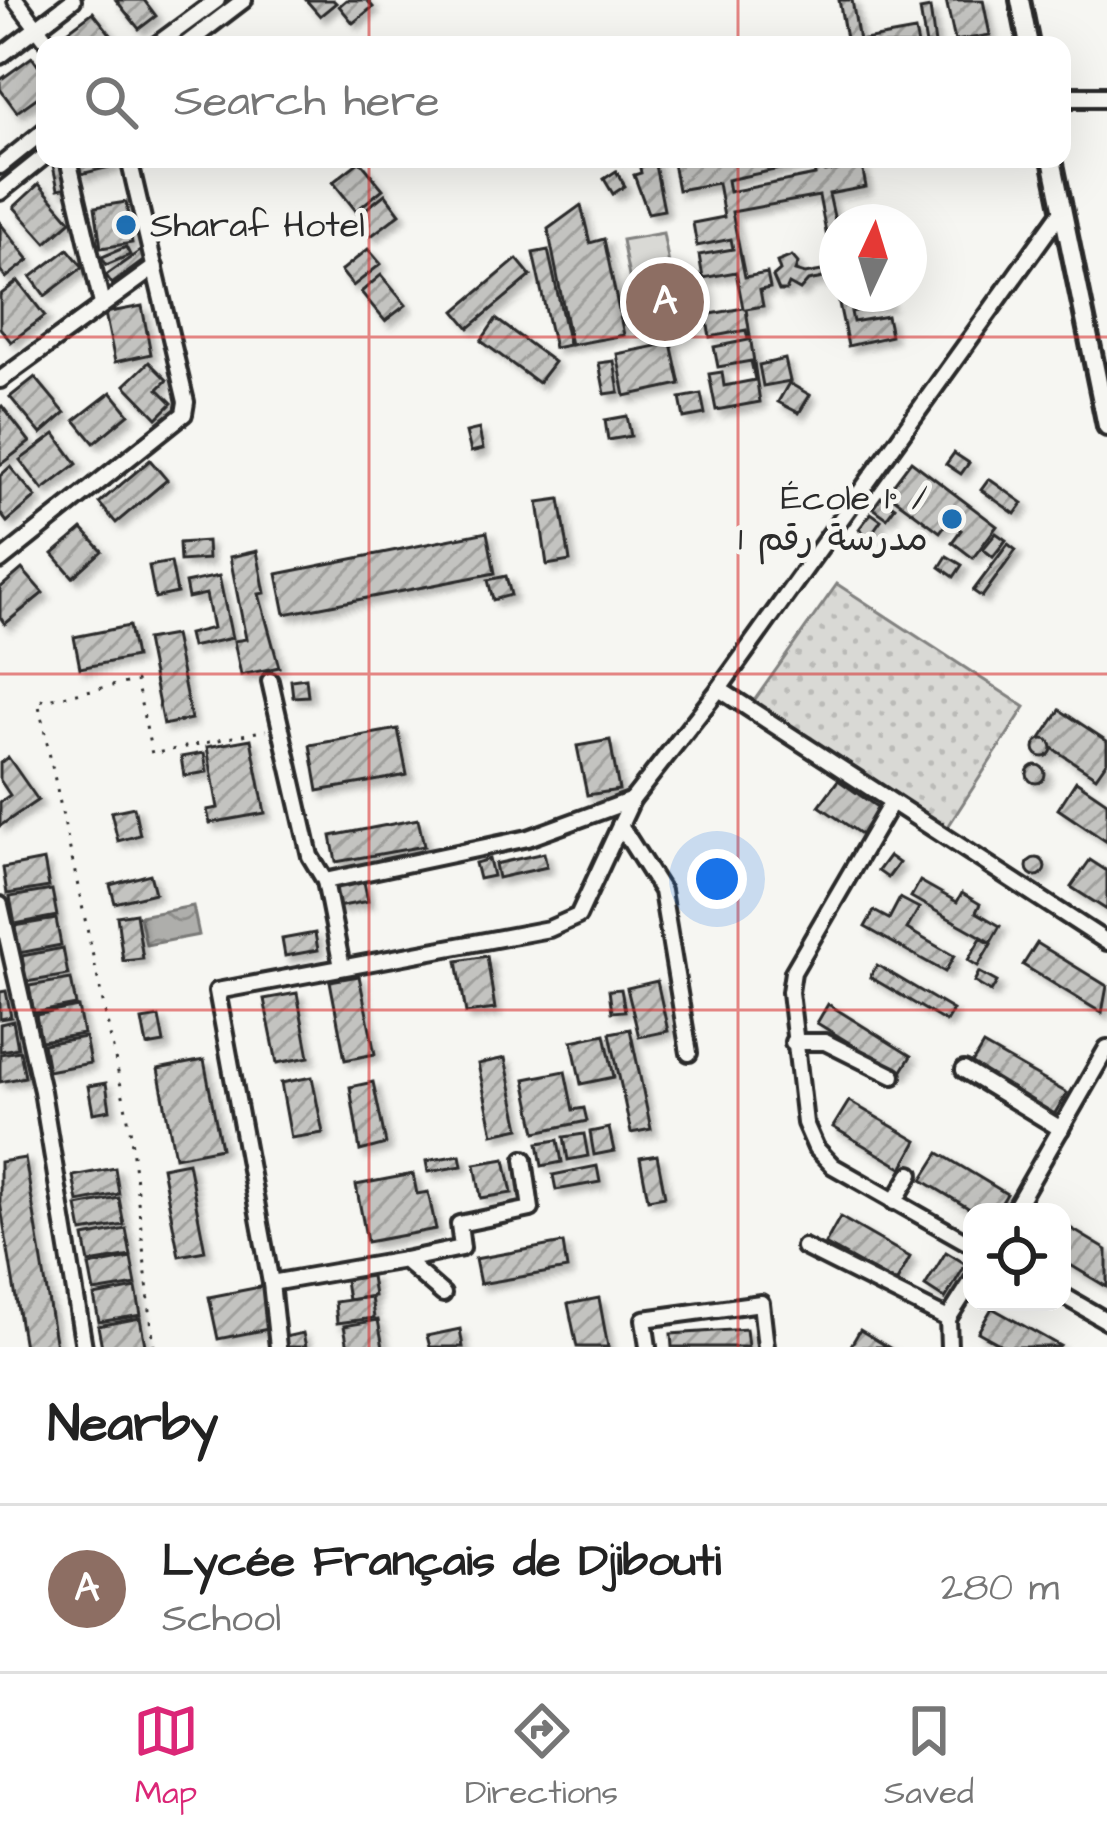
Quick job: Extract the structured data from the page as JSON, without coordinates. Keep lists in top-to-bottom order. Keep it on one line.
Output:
{"places":["Sharaf Hotel","École 1° / مدرسة رقم 1"],"north":"top","page":{"search":"Search here","pins":"A","heading":"Nearby","list":[{"mark":"A","name":"Lycée Français de Djibouti","note":"School","value":"280 m"}],"nav":["Map","Directions","Saved"]}}
